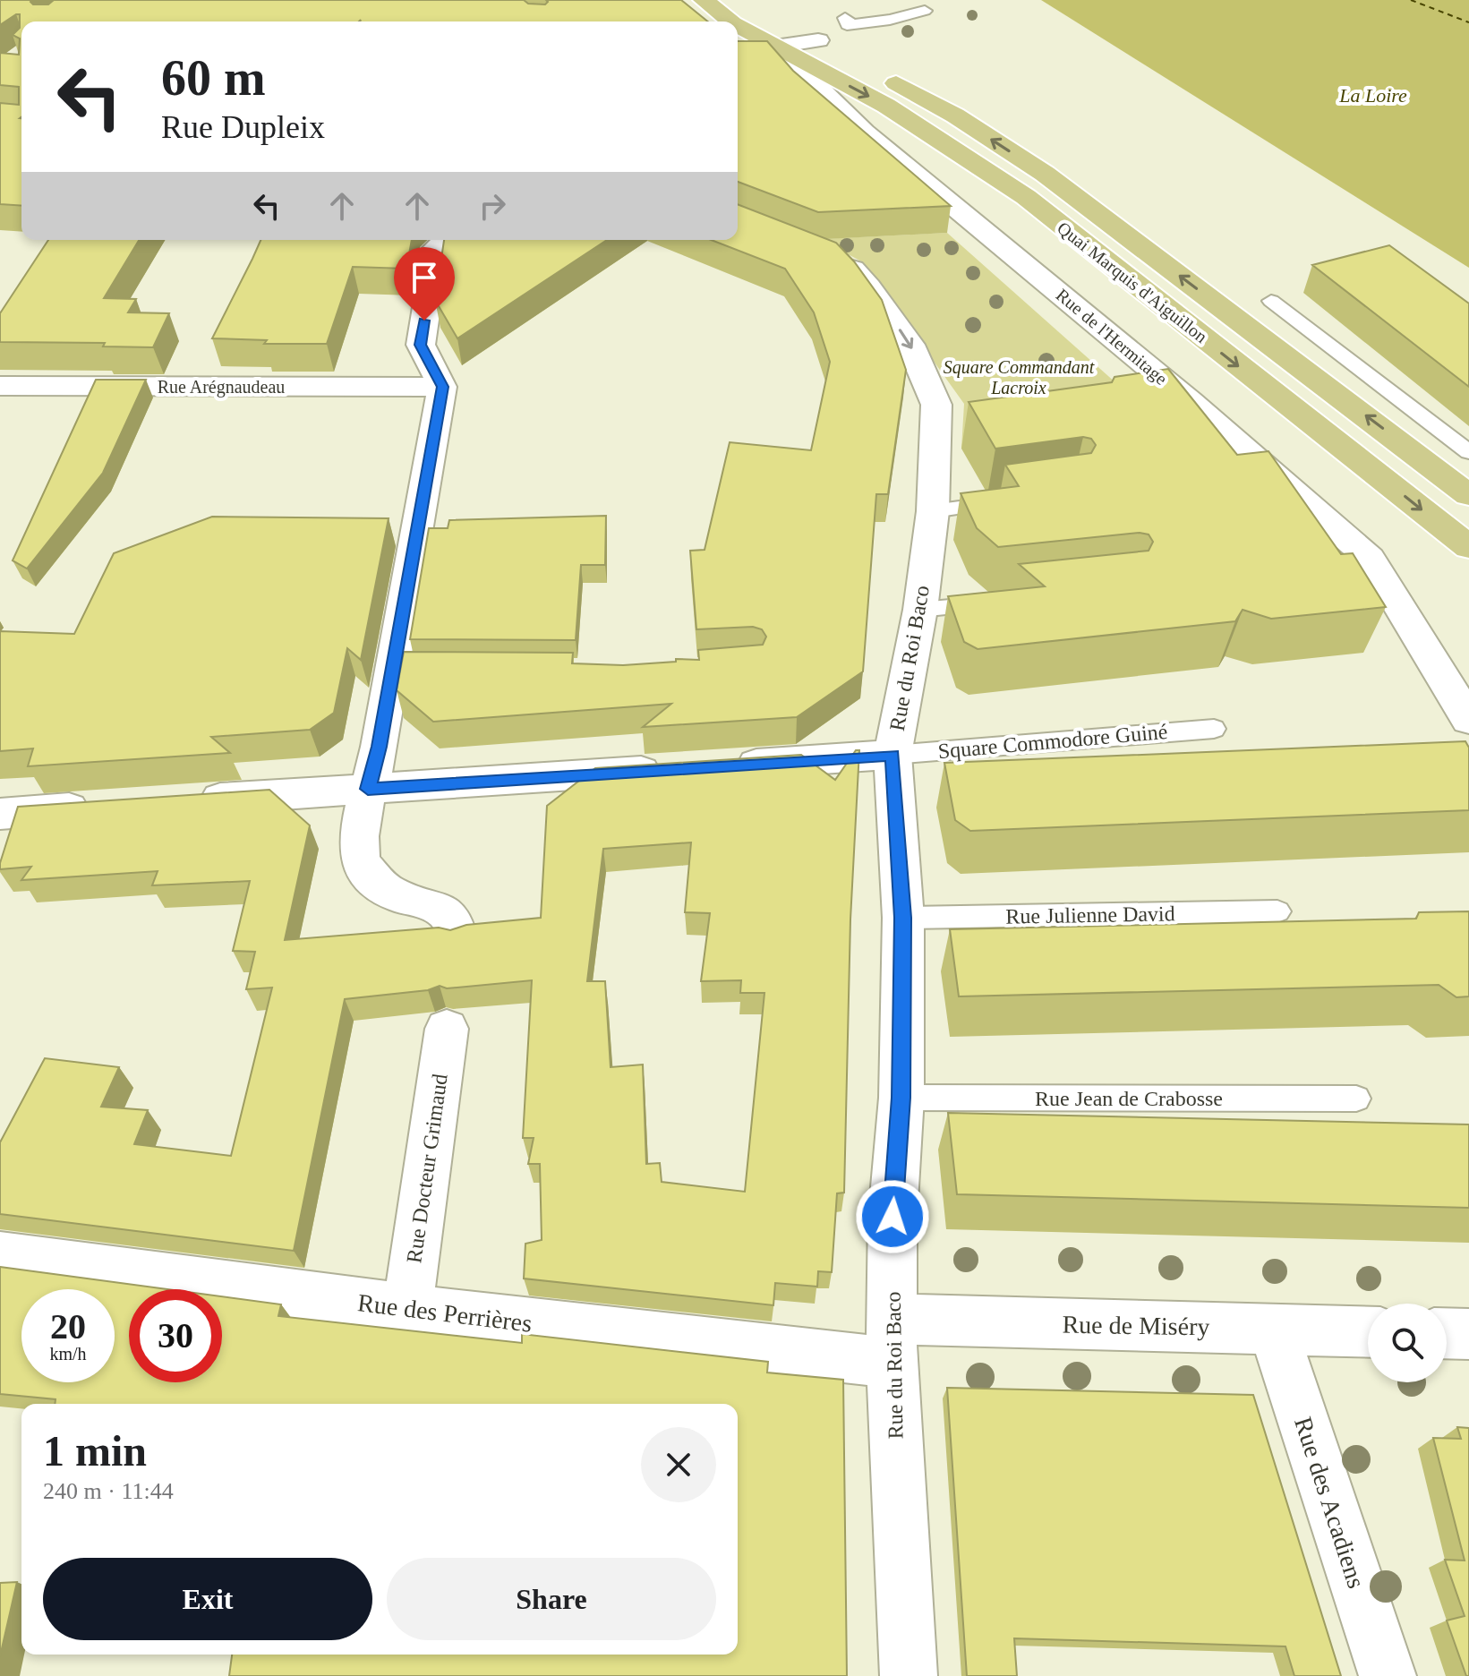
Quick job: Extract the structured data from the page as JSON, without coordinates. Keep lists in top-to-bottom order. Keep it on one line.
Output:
{"streets":{"main road":["Quai Marquis d'Aiguillon"],"street":["Rue de l'Hermitage","Rue Arégnaudeau","Rue du Roi Baco","Rue Docteur Grimaud","Rue des Perrières","Rue de Miséry","Rue des Acadiens"],"lane":["Square Commodore Guiné","Rue Julienne David","Rue Jean de Crabosse"]},"crossings":[["Quai Marquis d'Aiguillon","Rue de l'Hermitage"],["Rue du Roi Baco","Square Commodore Guiné"],["Rue du Roi Baco","Rue Julienne David"],["Rue du Roi Baco","Rue Jean de Crabosse"],["Rue du Roi Baco","Rue des Perrières"],["Rue du Roi Baco","Rue de Miséry"],["Rue Docteur Grimaud","Rue des Perrières"],["Rue des Perrières","Rue de Miséry"],["Rue de Miséry","Rue des Acadiens"]],"water":["La Loire"],"parks":["Square Commandant Lacroix"],"page":{"turn":["60 m","Rue Dupleix"],"speed":"20 km/h","limit":"30","heading":["1 min","240 m · 11:44"],"buttons":["Exit","Share"]}}
